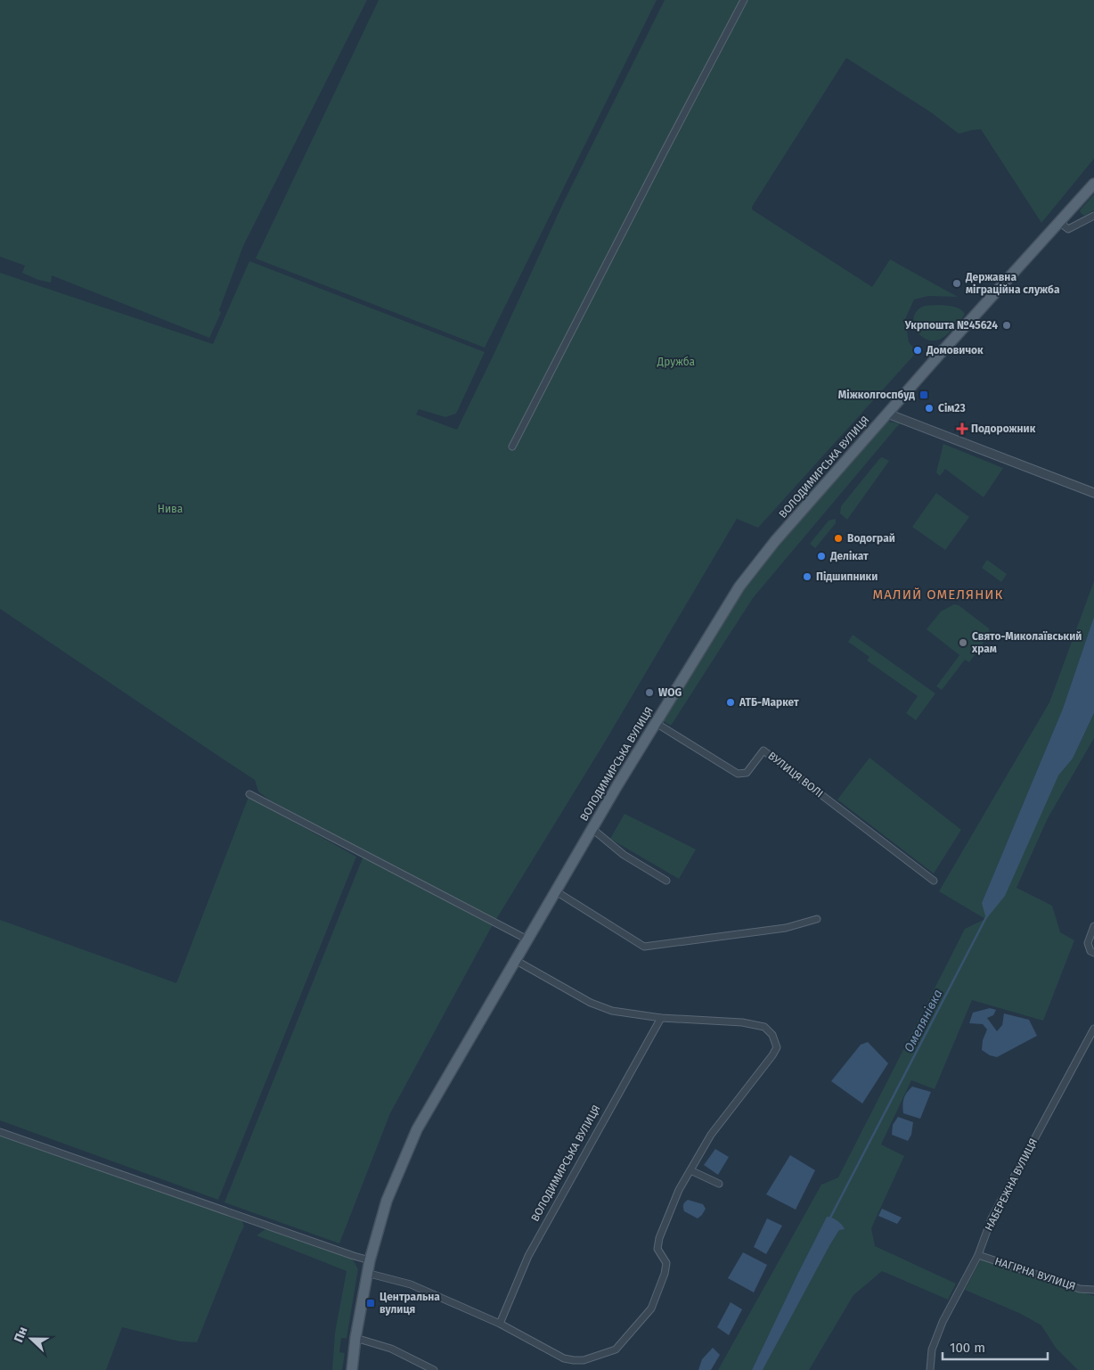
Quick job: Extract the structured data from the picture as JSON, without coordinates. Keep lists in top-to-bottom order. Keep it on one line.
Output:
{"streets":{"main road":["ВОЛОДИМИРСЬКА ВУЛИЦЯ"],"street":["ВУЛИЦЯ ВОЛІ","НАБЕРЕЖНА ВУЛИЦЯ","НАГІРНА ВУЛИЦЯ"]},"crossings":[["ВОЛОДИМИРСЬКА ВУЛИЦЯ","ВУЛИЦЯ ВОЛІ"],["НАБЕРЕЖНА ВУЛИЦЯ","НАГІРНА ВУЛИЦЯ"]],"districts":["МАЛИЙ ОМЕЛЯНИК"],"water":["Омелянівка"],"parks":["Дружба","Нива"],"places":{"other":["Державна міграційна служба","Укрпошта №45624","Домовичок","Сім23","Водограй","Делікат","Підшипники","Свято-Миколаївський храм","WOG","АТБ-Маркет"],"transit":["Міжколгоспбуд","Центральна вулиця"],"health":["Подорожник"]},"scale_bar":"100 m","north":"left"}
